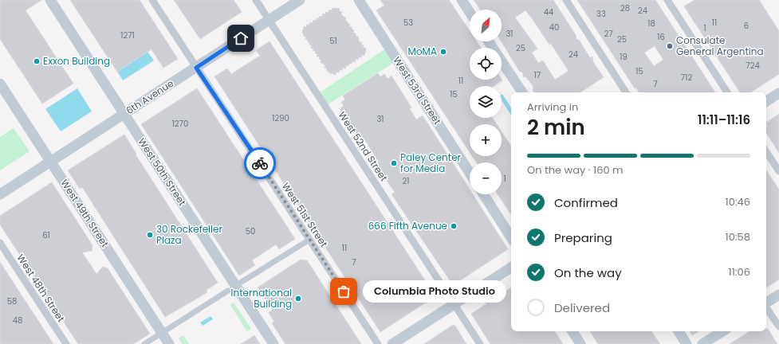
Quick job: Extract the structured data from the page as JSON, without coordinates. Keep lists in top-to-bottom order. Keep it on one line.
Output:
{"streets":{"main road":["West 53rd Street","6th Avenue","West 50th Street","West 49th Street"],"street":["West 52nd Street","West 51st Street","West 48th Street"]},"crossings":[["6th Avenue","West 52nd Street"],["6th Avenue","West 50th Street"],["6th Avenue","West 49th Street"],["6th Avenue","West 51st Street"]],"places":["Consulate General Argentina","MoMA","Exxon Building","Paley Center for Media","666 Fifth Avenue","30 Rockefeller Plaza","Columbia Photo Studio","International Building"],"house_numbers":["28","24","44","33","53","11","18","6","40","1","31","27","1271","16","25","51","25","24","19","724","15","17","712","11","7","15","1290","31","1270","1","21","50","61","11","7","58","48"],"north":"top right","page":{"map_buttons":["+","−"],"heading":["2 min","Arriving in","11:11–11:16"],"bar":"On the way · 160 m","list":[["Confirmed","10:46"],["Preparing","10:58"],["On the way","11:06"],"Delivered"],"bubble":"Columbia Photo Studio"}}
